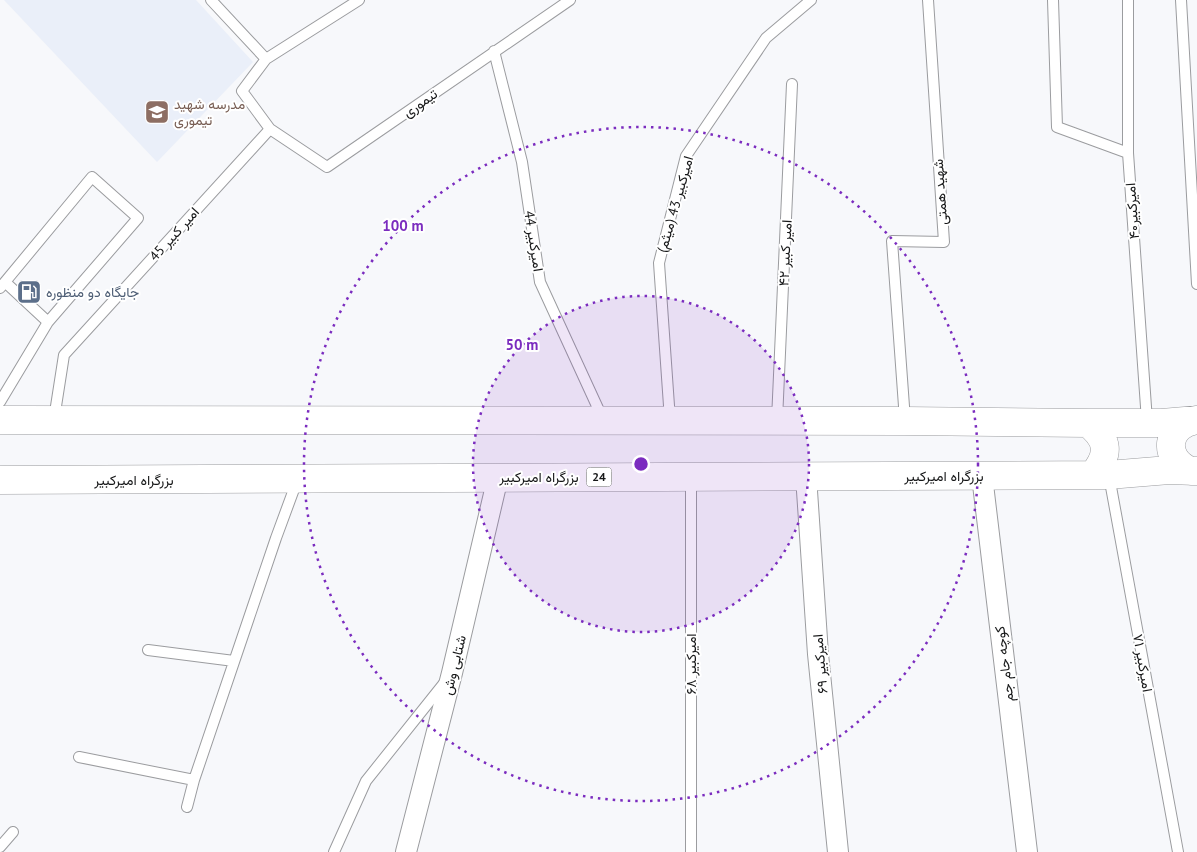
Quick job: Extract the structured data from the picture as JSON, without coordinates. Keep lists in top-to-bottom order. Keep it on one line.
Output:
{"streets":{"main road":["بزرگراه امیرکبیر","24"],"street":["امیرکبیر ۶۹","کوچه جام جم","شتابی وش"],"lane":["تیموری","شهید همتی","امیرکبیر 43 (میثم)","امیرکبیر۴۰","امیر کبیر 45","امیرکبیر 44","امیر کبیر ۴۲","امیرکبیر ۷۱","امیرکبیر ۶۸"]},"crossings":[["تیموری","امیر کبیر 45"],["تیموری","امیرکبیر 44"],["بزرگراه امیرکبیر","امیرکبیر ۷۱"],["بزرگراه امیرکبیر","امیرکبیر ۶۸"],["بزرگراه امیرکبیر","امیرکبیر ۶۹"],["بزرگراه امیرکبیر","کوچه جام جم"],["بزرگراه امیرکبیر","شتابی وش"]],"places":{"school or university":["مدرسه شهید تیموری"],"fuel station":["جایگاه دو منظوره"]},"rings":["100 m","50 m"]}
